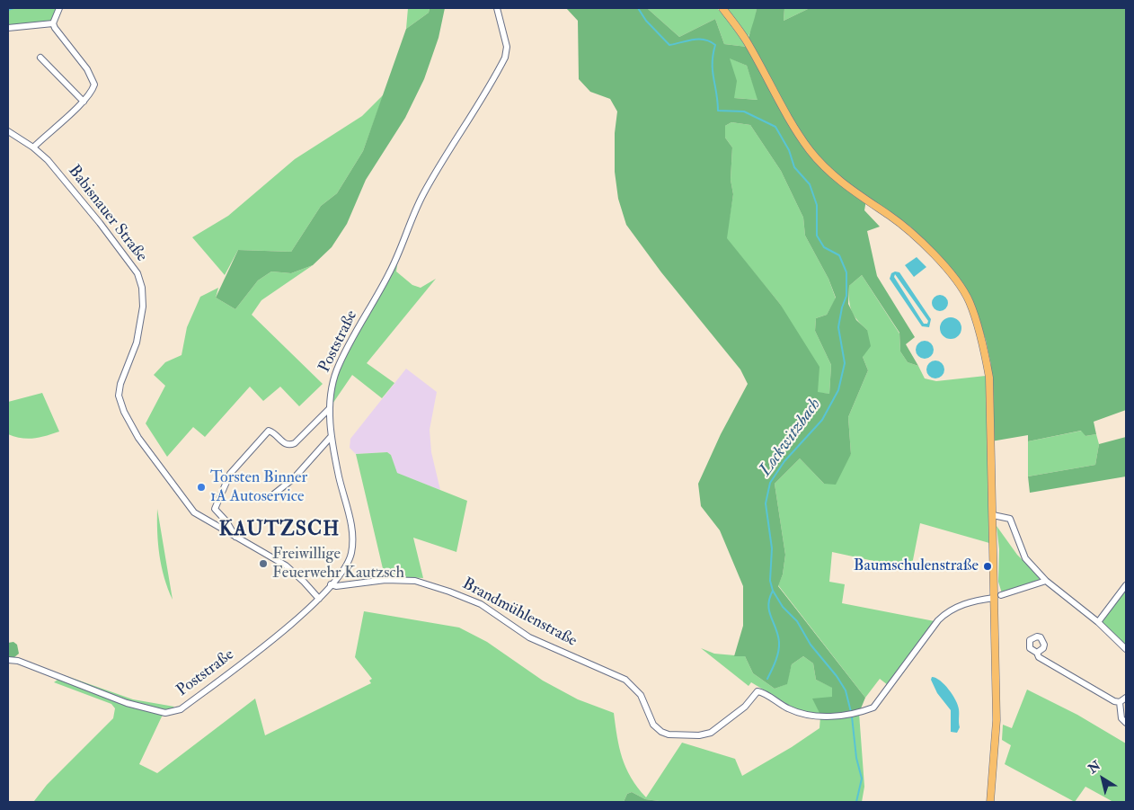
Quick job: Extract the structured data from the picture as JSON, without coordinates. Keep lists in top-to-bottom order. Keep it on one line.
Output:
{"streets":{"street":["Babisnauer Straße","Poststraße","Brandmühlenstraße"]},"crossings":[["Babisnauer Straße","Poststraße"],["Poststraße","Brandmühlenstraße"]],"districts":["KAUTZSCH"],"water":["Lockwitzbach"],"places":["Torsten Binner 1A Autoservice","Freiwillige Feuerwehr Kautzsch","Baumschulenstraße"],"north":"top left"}
